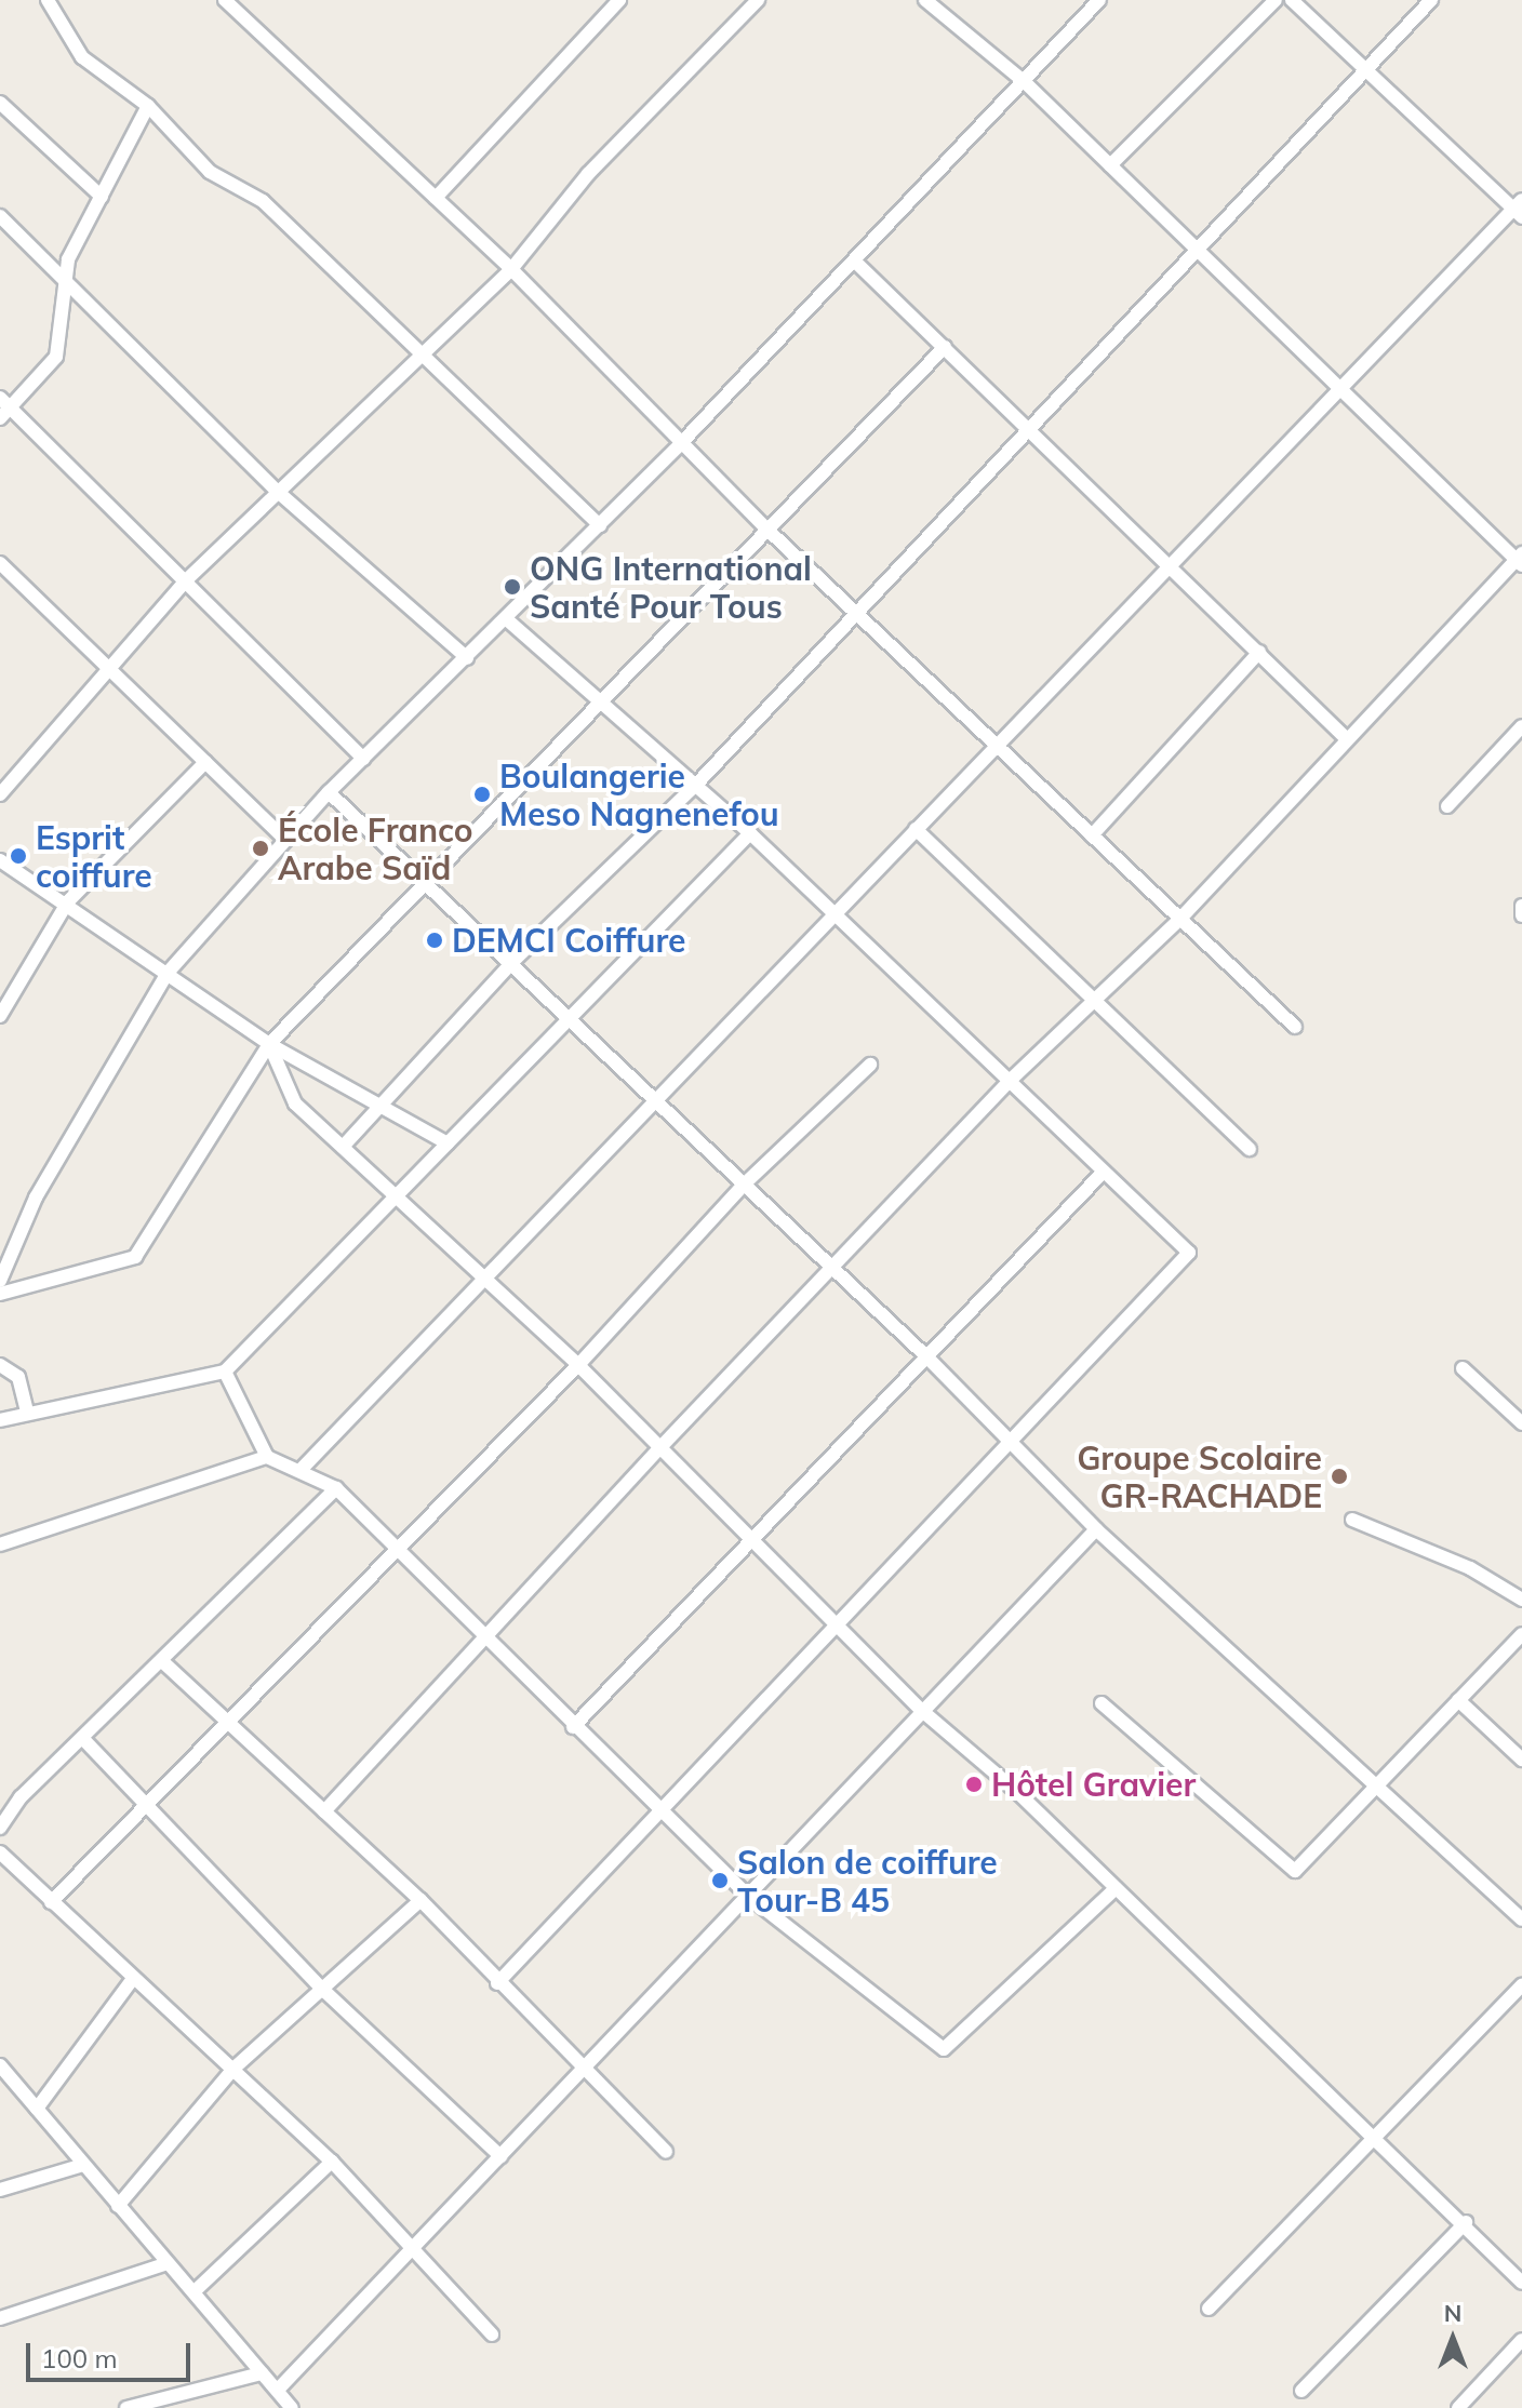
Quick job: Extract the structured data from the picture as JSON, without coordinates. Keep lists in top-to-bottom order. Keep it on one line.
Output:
{"places":["ONG International Santé Pour Tous","Boulangerie Meso Nagnenefou","École Franco Arabe Saïd","Esprit coiffure","DEMCI Coiffure","Groupe Scolaire GR-RACHADE","Hôtel Gravier","Salon de coiffure Tour-B 45"],"scale_bar":"100 m","north":"top"}
